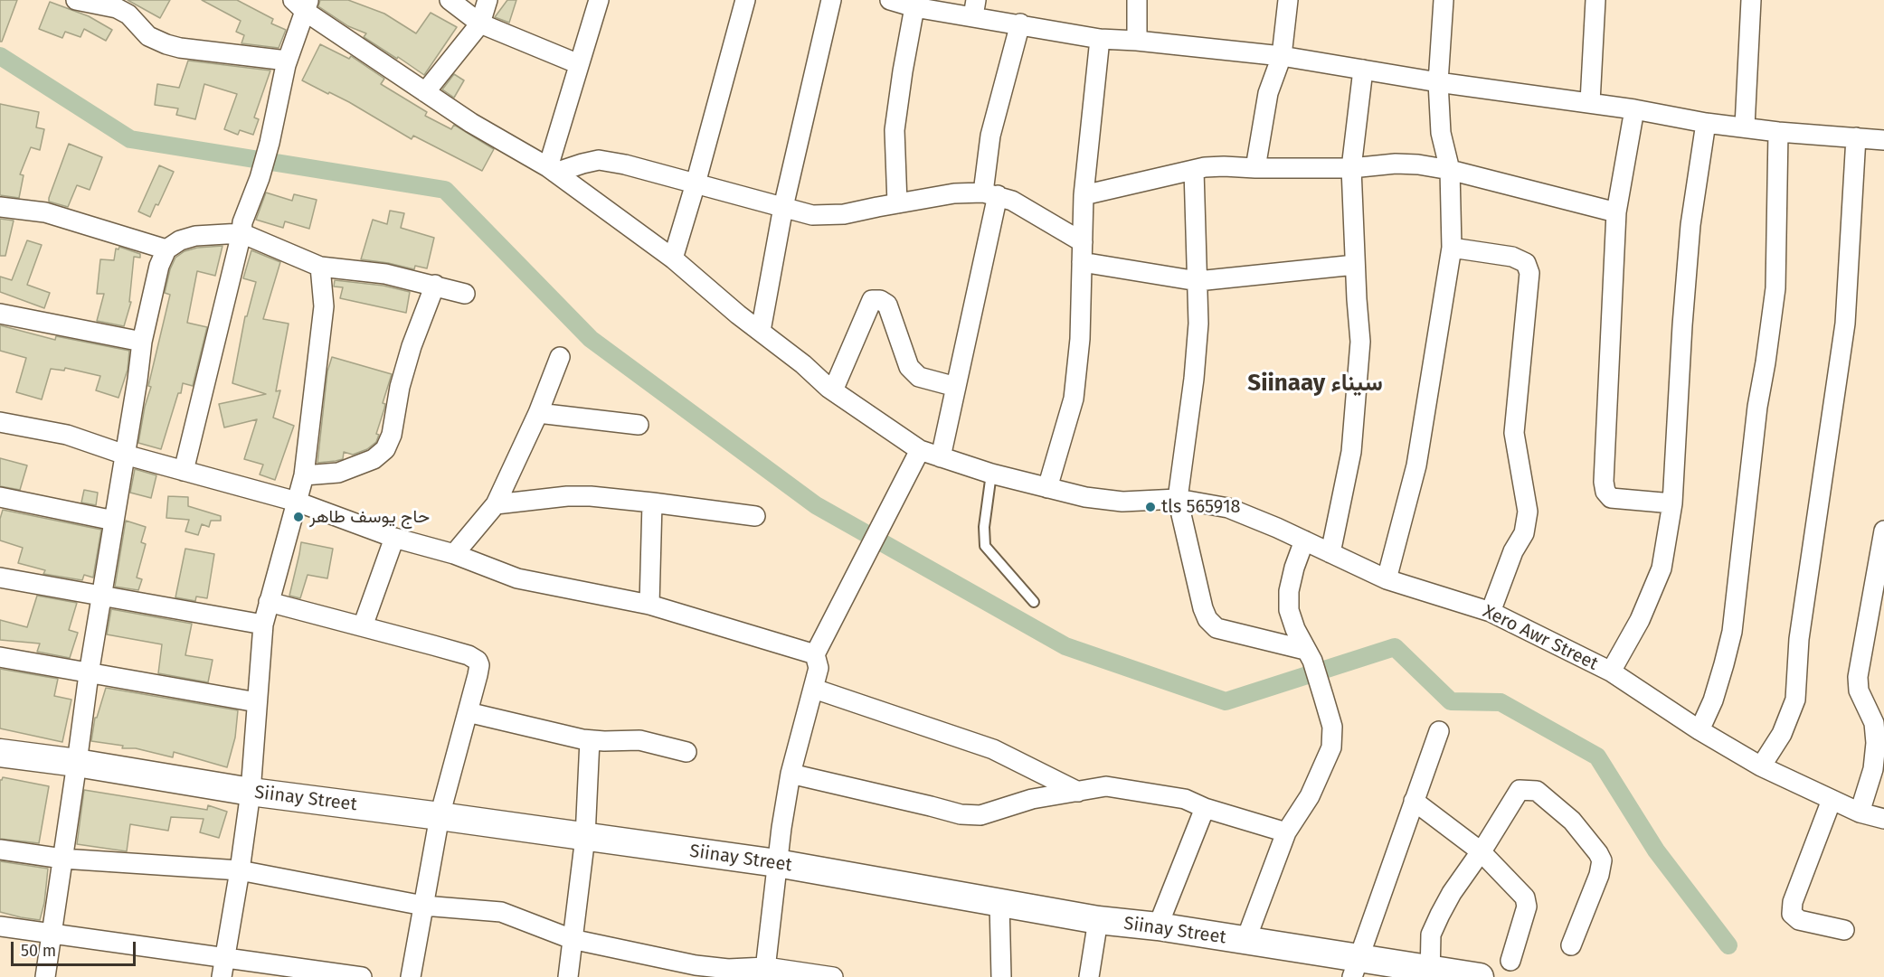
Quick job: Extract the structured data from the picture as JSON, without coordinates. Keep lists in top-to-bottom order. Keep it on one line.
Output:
{"streets":{"street":["Xero Awr Street","Siinay Street"]},"districts":["Siinaay سيناء"],"places":["tls 565918","حاج يوسف طاهر"],"scale_bar":"50 m"}
